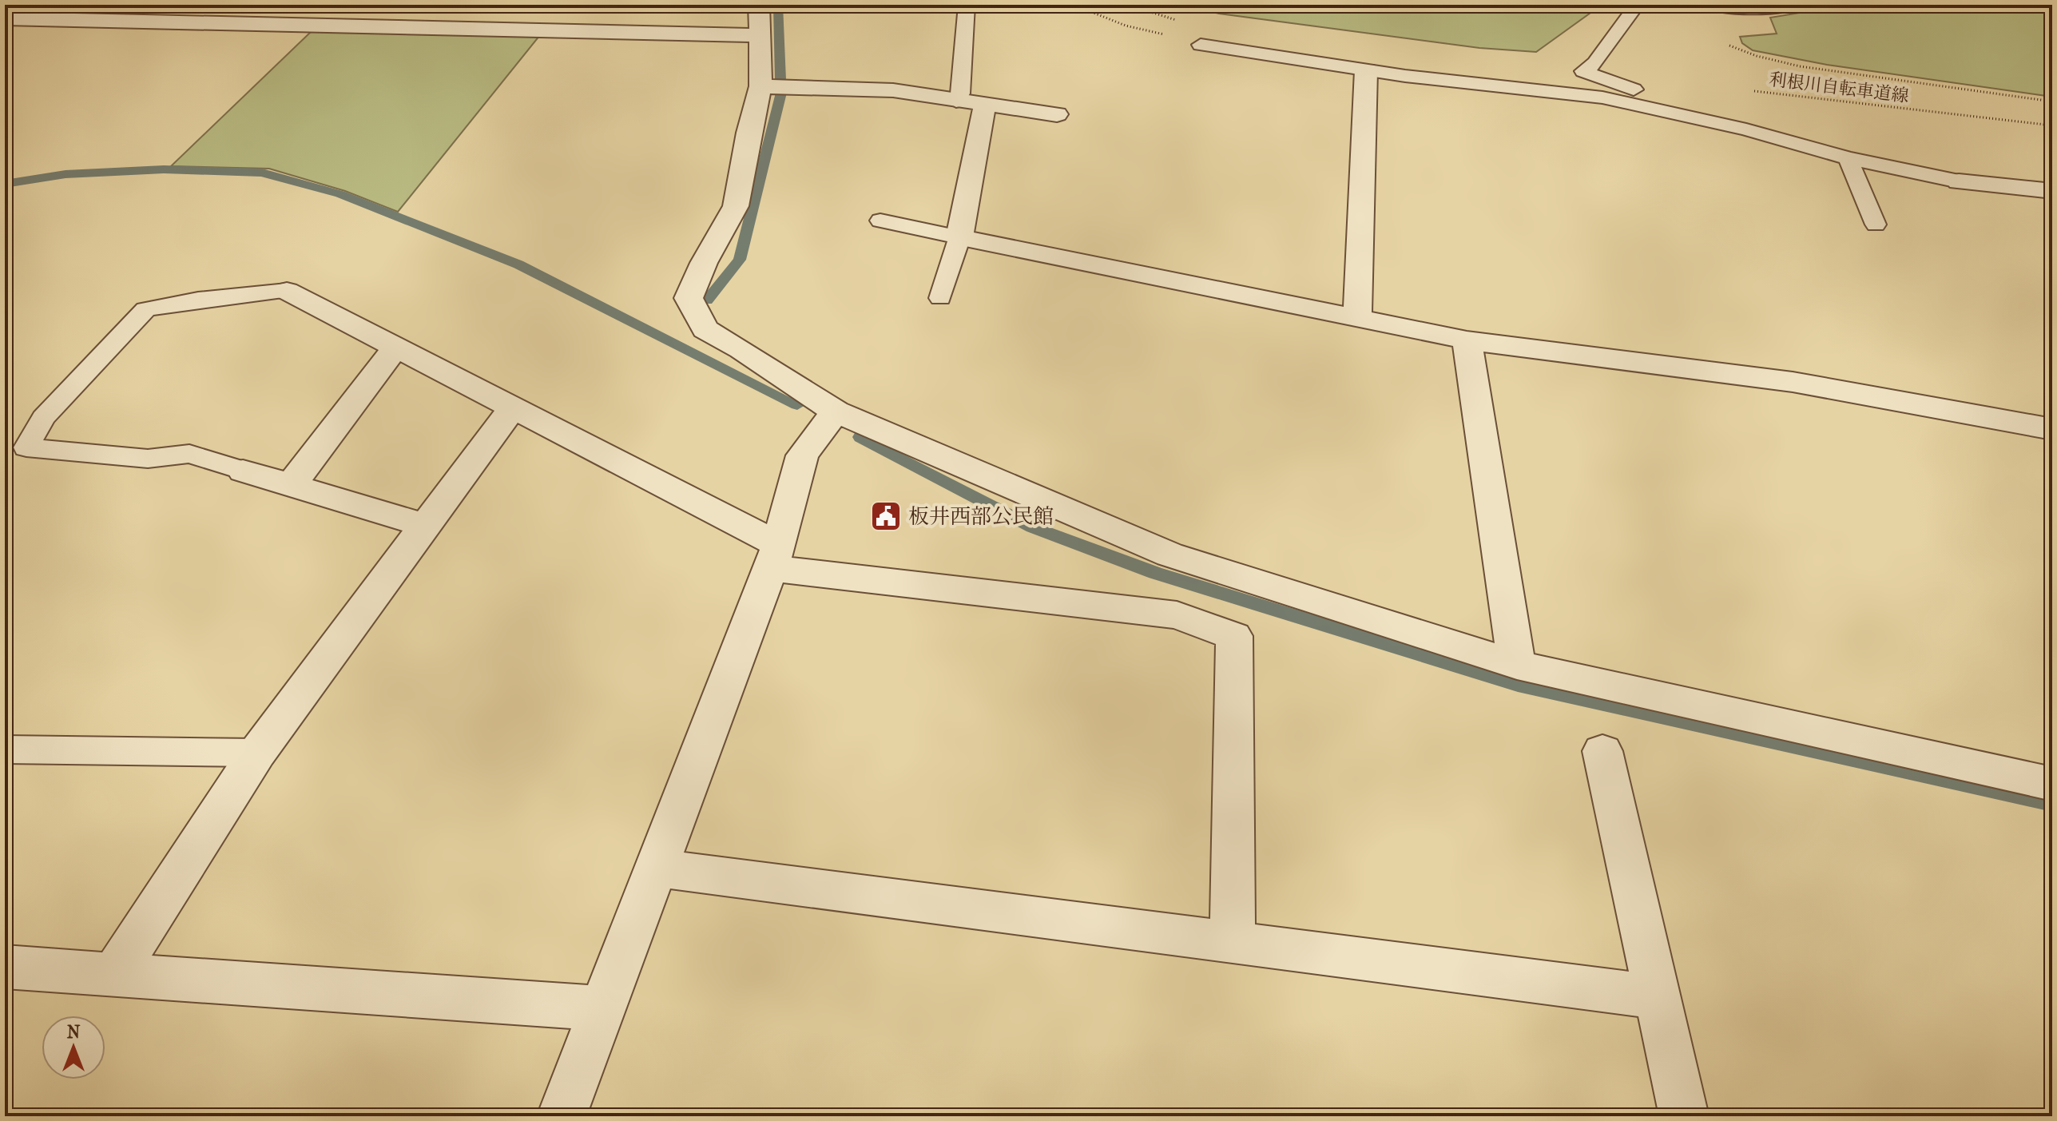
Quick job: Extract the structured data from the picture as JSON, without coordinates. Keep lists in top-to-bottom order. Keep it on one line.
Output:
{"streets":{"path":["利根川自転車道線"]},"places":{"public building":["板井西部公民館"]},"north":"top"}
